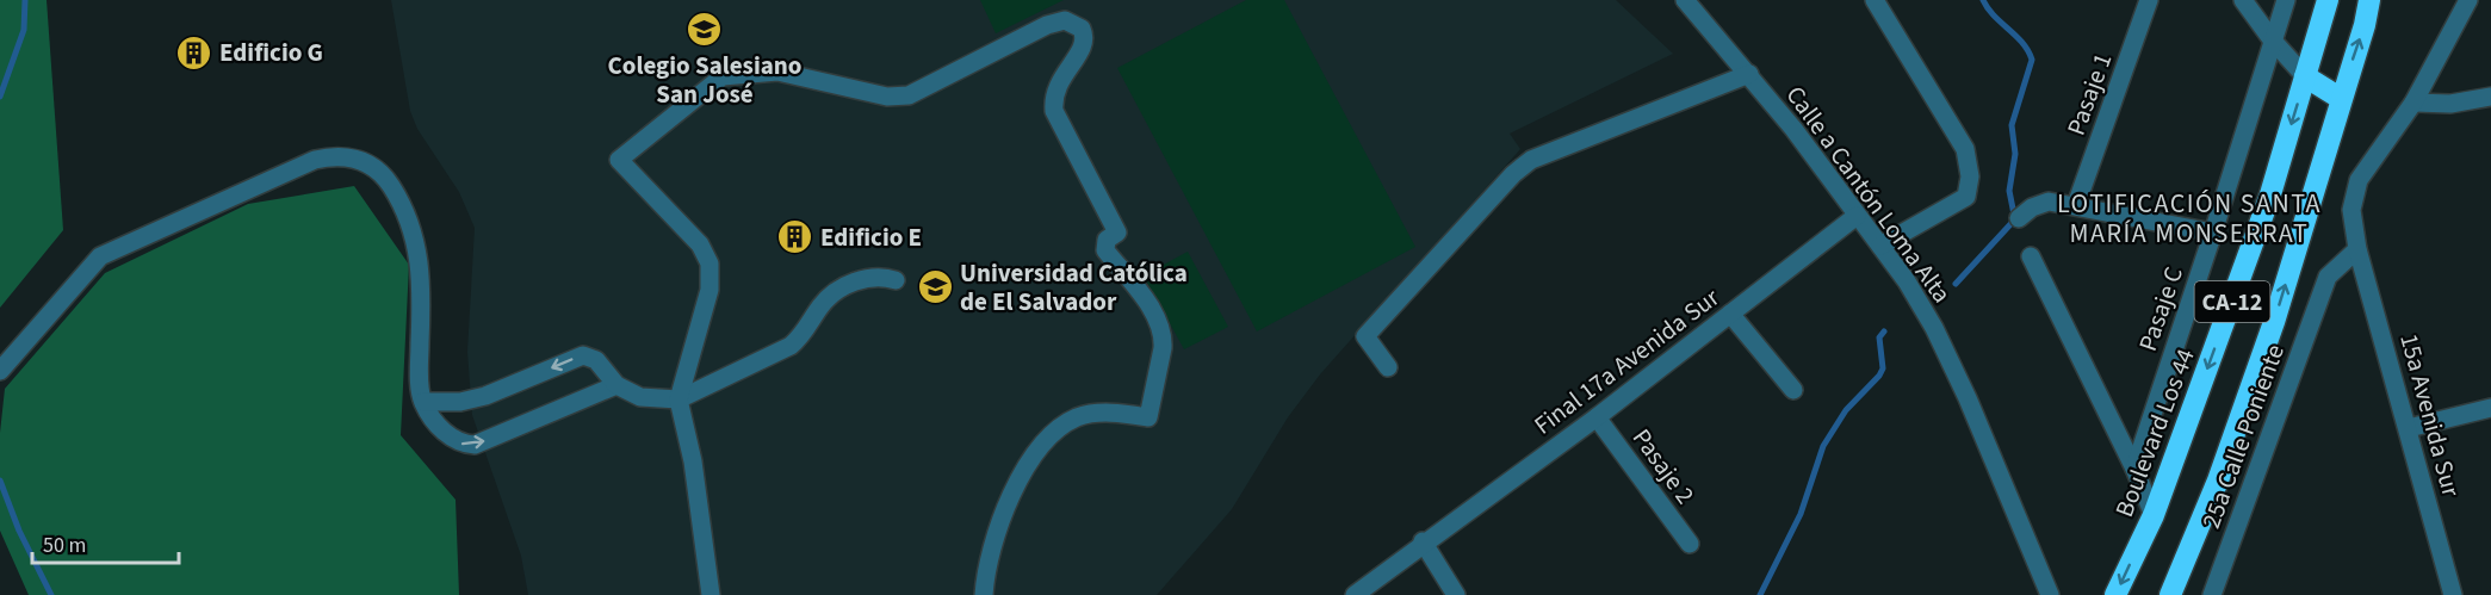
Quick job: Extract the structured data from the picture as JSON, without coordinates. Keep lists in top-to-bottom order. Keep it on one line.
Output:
{"streets":{"highway":["CA-12","Boulevard Los 44"],"street":["Pasaje 1","Calle a Cantón Loma Alta","Pasaje C","Final 17a Avenida Sur","15a Avenida Sur","25a Calle Poniente","Pasaje 2"]},"crossings":[["Calle a Cantón Loma Alta","Final 17a Avenida Sur"],["Final 17a Avenida Sur","Pasaje 2"],["15a Avenida Sur","25a Calle Poniente"]],"districts":["LOTIFICACIÓN SANTA MARÍA MONSERRAT"],"places":{"school or university":["Colegio Salesiano San José","Universidad Católica de El Salvador"],"building":["Edificio G","Edificio E"]},"scale_bar":"50 m"}
